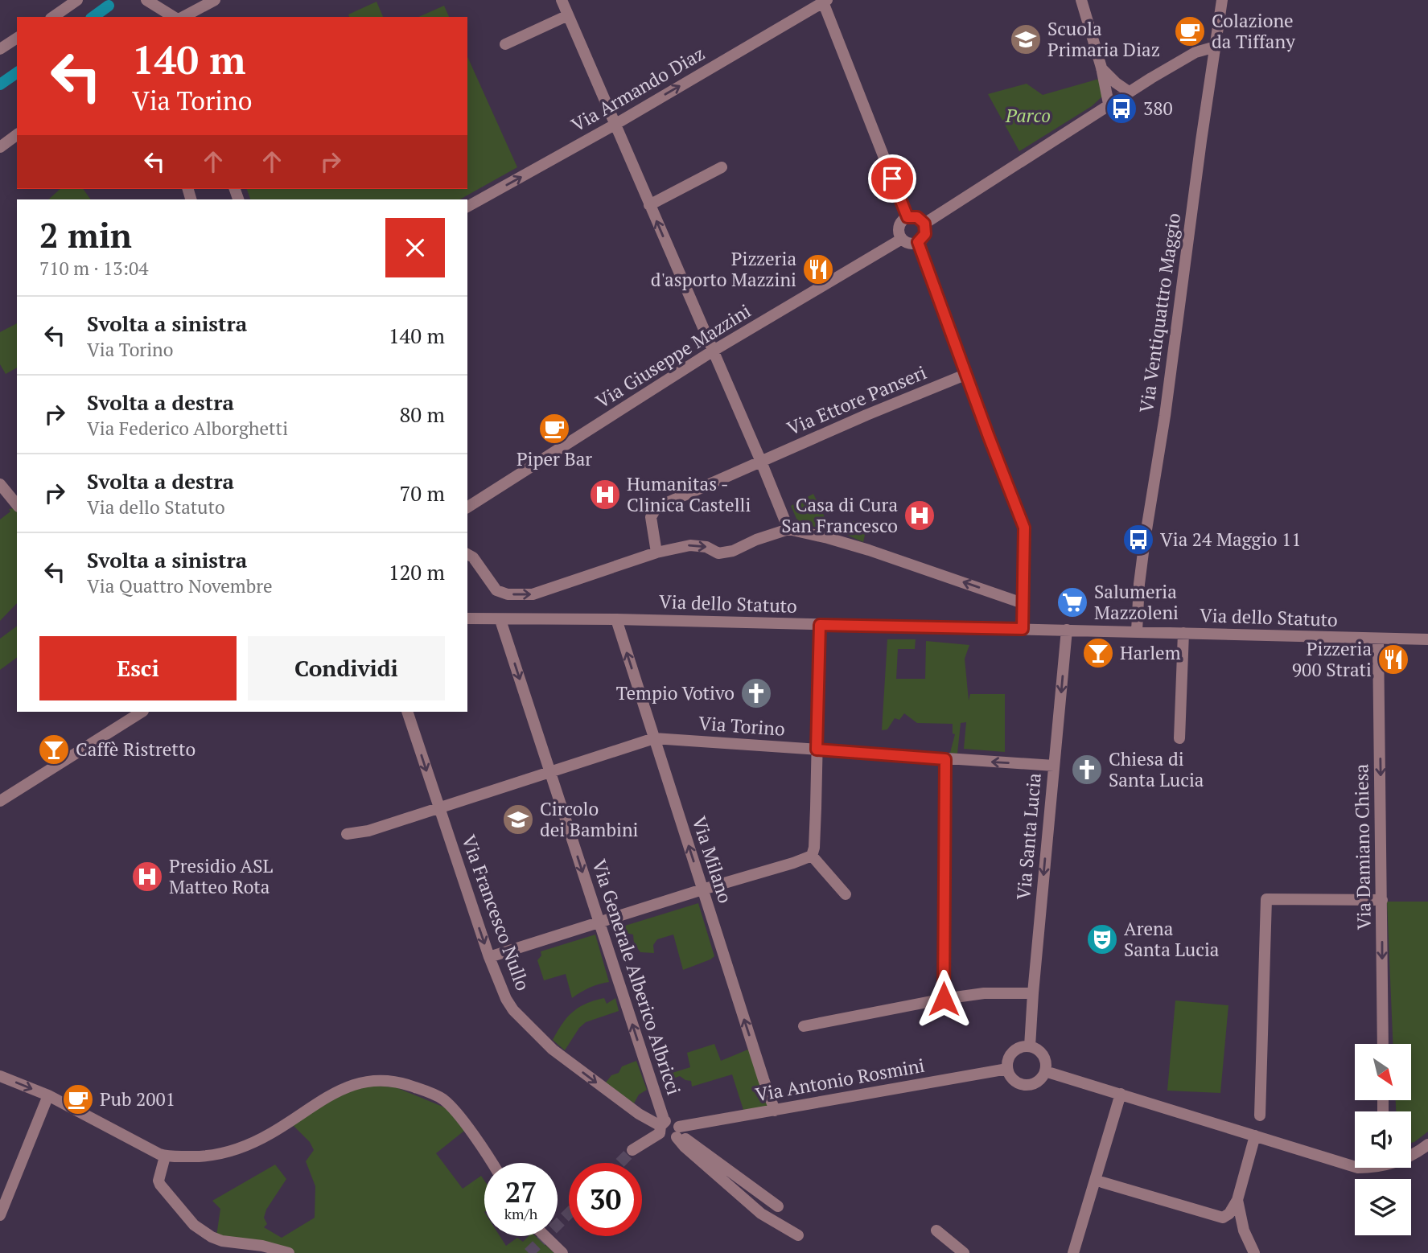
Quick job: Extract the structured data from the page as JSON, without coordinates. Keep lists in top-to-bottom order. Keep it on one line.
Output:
{"streets":{"street":["Via Armando Diaz","Via Ventiquattro Maggio","Via Giuseppe Mazzini","Via Ettore Panseri","Via dello Statuto","Via Torino","Via Santa Lucia","Via Damiano Chiesa","Via Milano","Via Francesco Nullo","Via Generale Alberico Albricci","Via Antonio Rosmini"]},"crossings":[["Via Ventiquattro Maggio","Via dello Statuto"],["Via dello Statuto","Via Santa Lucia"],["Via dello Statuto","Via Damiano Chiesa"],["Via dello Statuto","Via Milano"],["Via dello Statuto","Via Generale Alberico Albricci"],["Via Torino","Via Santa Lucia"],["Via Torino","Via Milano"],["Via Torino","Via Francesco Nullo"],["Via Torino","Via Generale Alberico Albricci"],["Via Santa Lucia","Via Antonio Rosmini"],["Via Milano","Via Antonio Rosmini"],["Via Francesco Nullo","Via Generale Alberico Albricci"]],"one_way":["Via Armando Diaz","Via Damiano Chiesa","Via Milano","Via Francesco Nullo"],"parks":["Parco"],"places":{"cafe":["Colazione da Tiffany","Piper Bar","Pub 2001"],"school or university":["Scuola Primaria Diaz","Circolo dei Bambini"],"bus stop":["380","Via 24 Maggio 11"],"restaurant":["Pizzeria d'asporto Mazzini","Pizzeria 900 Strati"],"hospital":["Humanitas - Clinica Castelli","Casa di Cura San Francesco","Presidio ASL Matteo Rota"],"supermarket":["Salumeria Mazzoleni"],"bar":["Harlem","Caffè Ristretto"],"church":["Tempio Votivo","Chiesa di Santa Lucia"],"theatre":["Arena Santa Lucia"]},"north":"bottom right","page":{"turn":["140 m","Via Torino"],"heading":["2 min","710 m · 13:04"],"list":[{"name":"Svolta a sinistra","note":"Via Torino","value":"140 m"},{"name":"Svolta a destra","note":"Via Federico Alborghetti","value":"80 m"},{"name":"Svolta a destra","note":"Via dello Statuto","value":"70 m"},{"name":"Svolta a sinistra","note":"Via Quattro Novembre","value":"120 m"}],"buttons":["Esci","Condividi"],"speed":"27 km/h","limit":"30"}}
